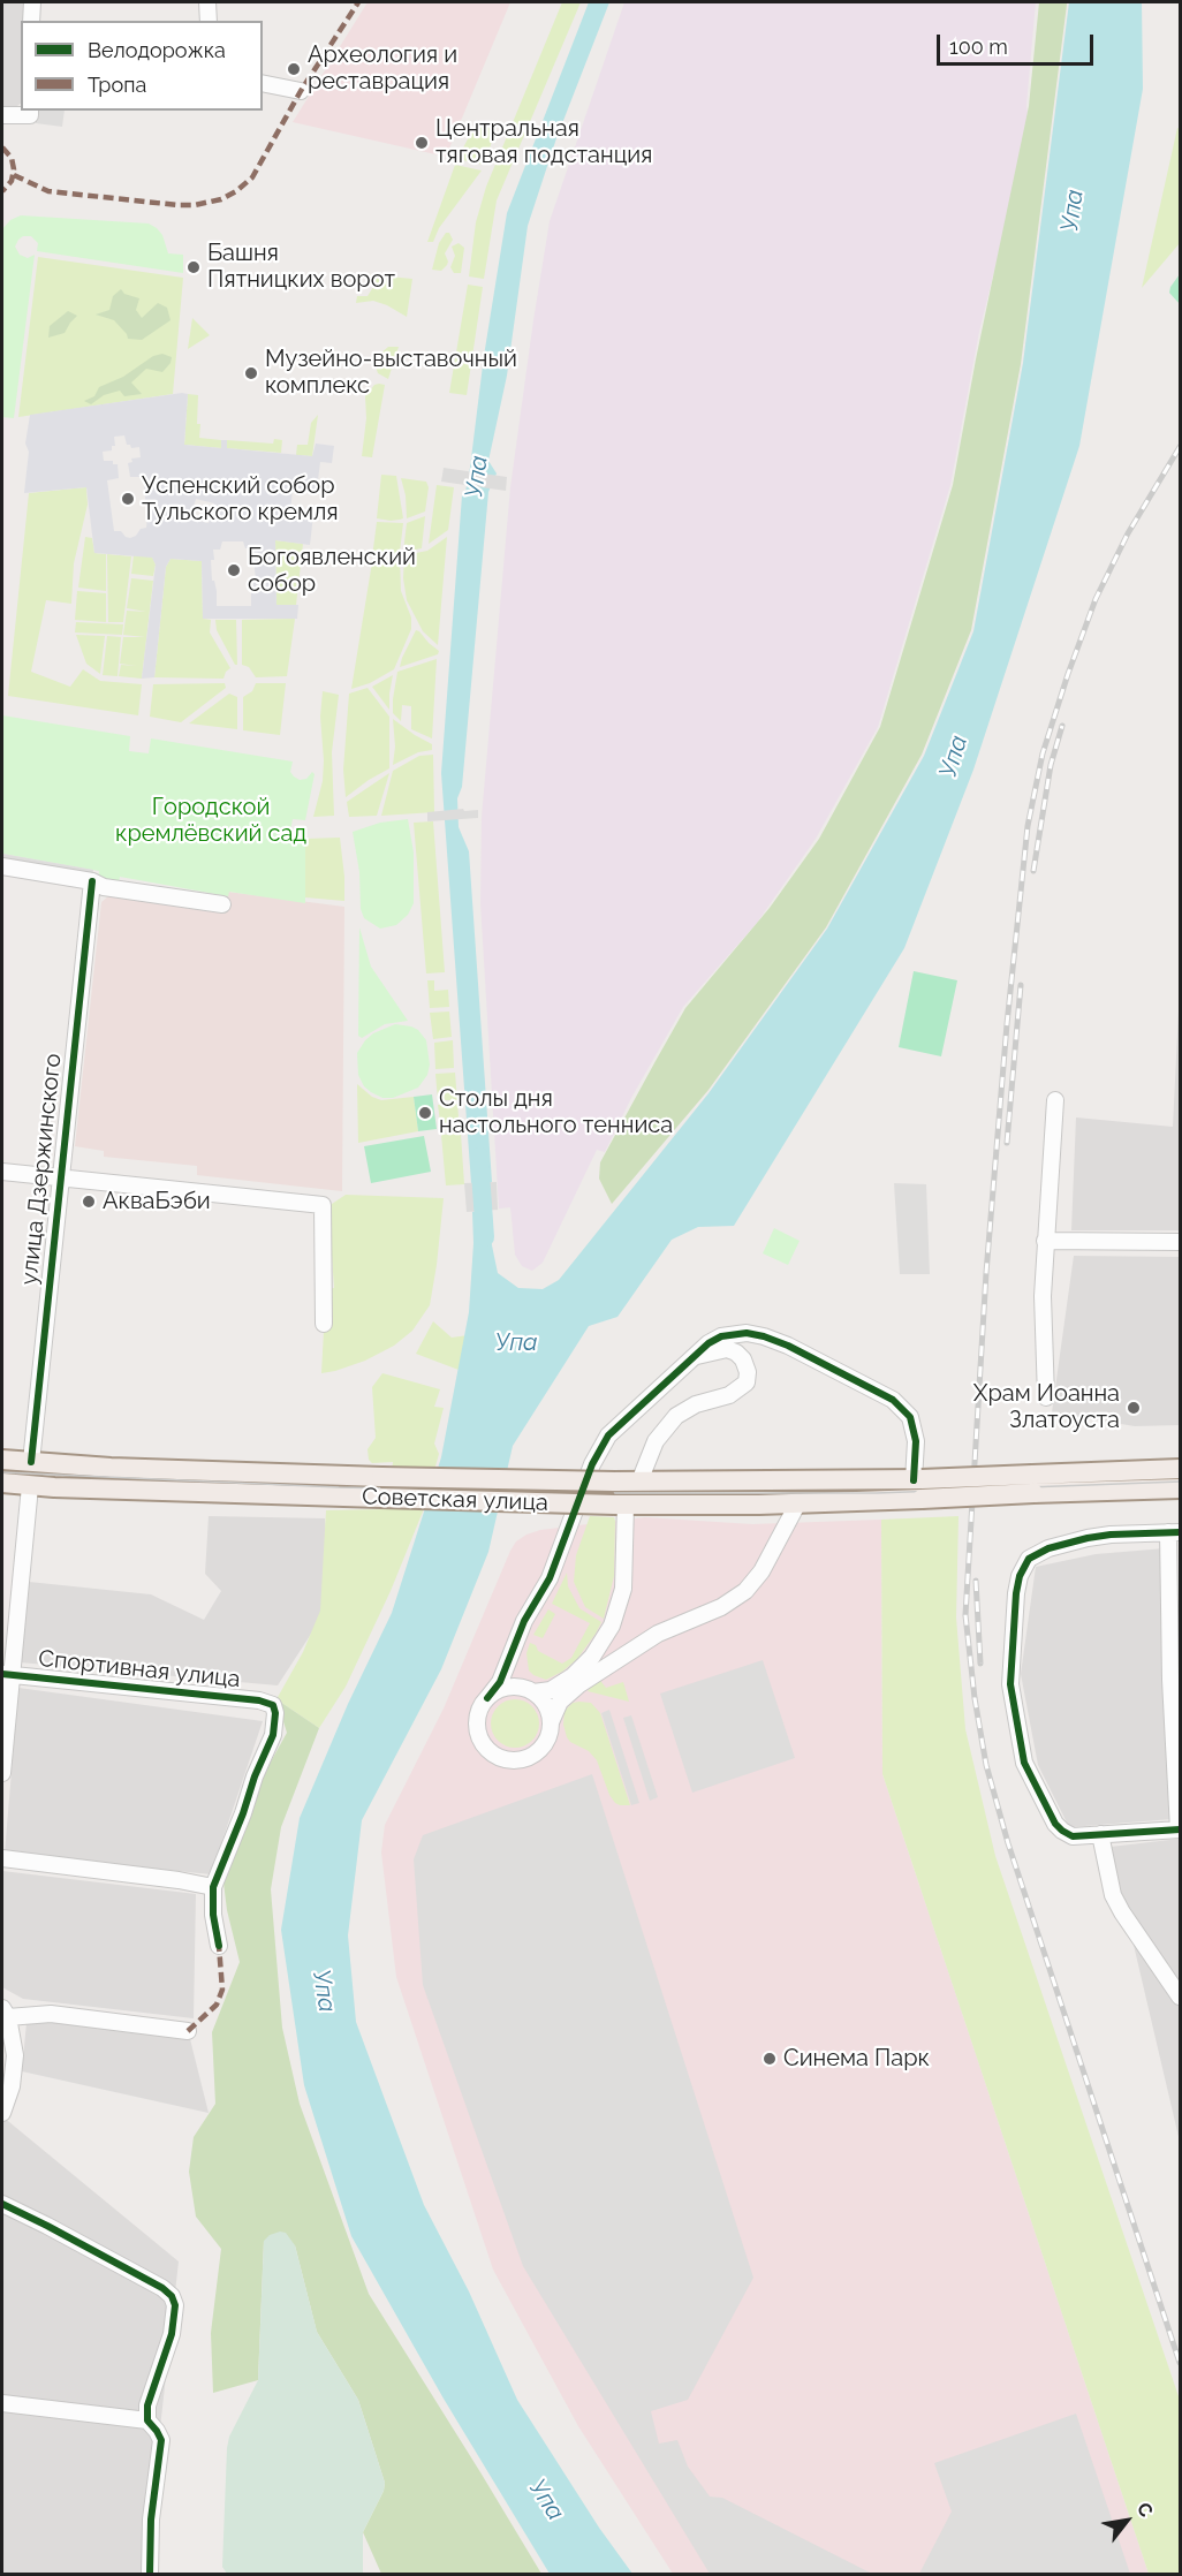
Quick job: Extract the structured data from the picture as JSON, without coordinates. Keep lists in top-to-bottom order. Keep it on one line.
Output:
{"streets":{"main road":["улица Дзержинского","Советская улица"],"street":["Спортивная улица"]},"crossings":[["улица Дзержинского","Советская улица"],["улица Дзержинского","Спортивная улица"]],"water":["Упа"],"parks":["Городской кремлёвский сад"],"places":["Археология и реставрация","Центральная тяговая подстанция","Башня Пятницких ворот","Музейно-выставочный комплекс","Успенский собор Тульского кремля","Богоявленский собор","Cтолы дня настольного тенниса","АкваБэби","Храм Иоанна Златоуста","Синема Парк"],"legend":["Велодорожка","Тропа"],"scale_bar":"100 m","north":"top right"}
